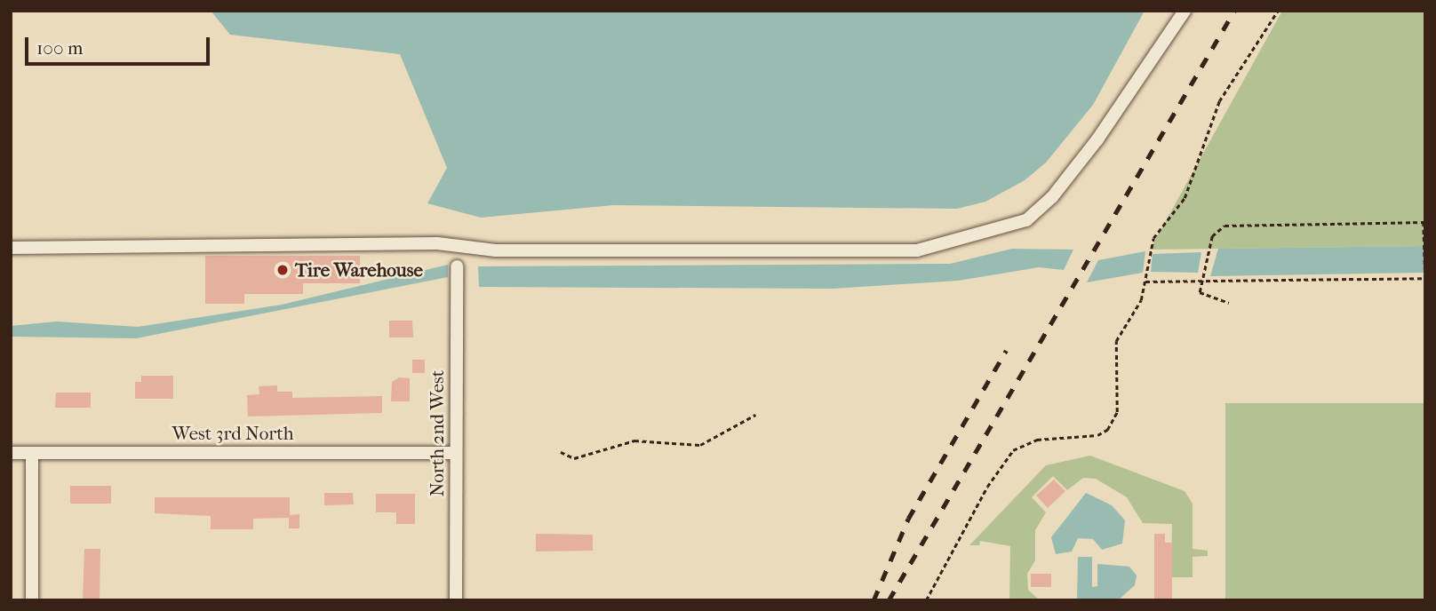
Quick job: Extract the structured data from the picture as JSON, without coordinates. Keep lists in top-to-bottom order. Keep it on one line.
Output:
{"streets":{"street":["West 3rd North","North 2nd West"]},"crossings":[["West 3rd North","North 2nd West"]],"places":["Tire Warehouse"],"scale_bar":"100 m"}
